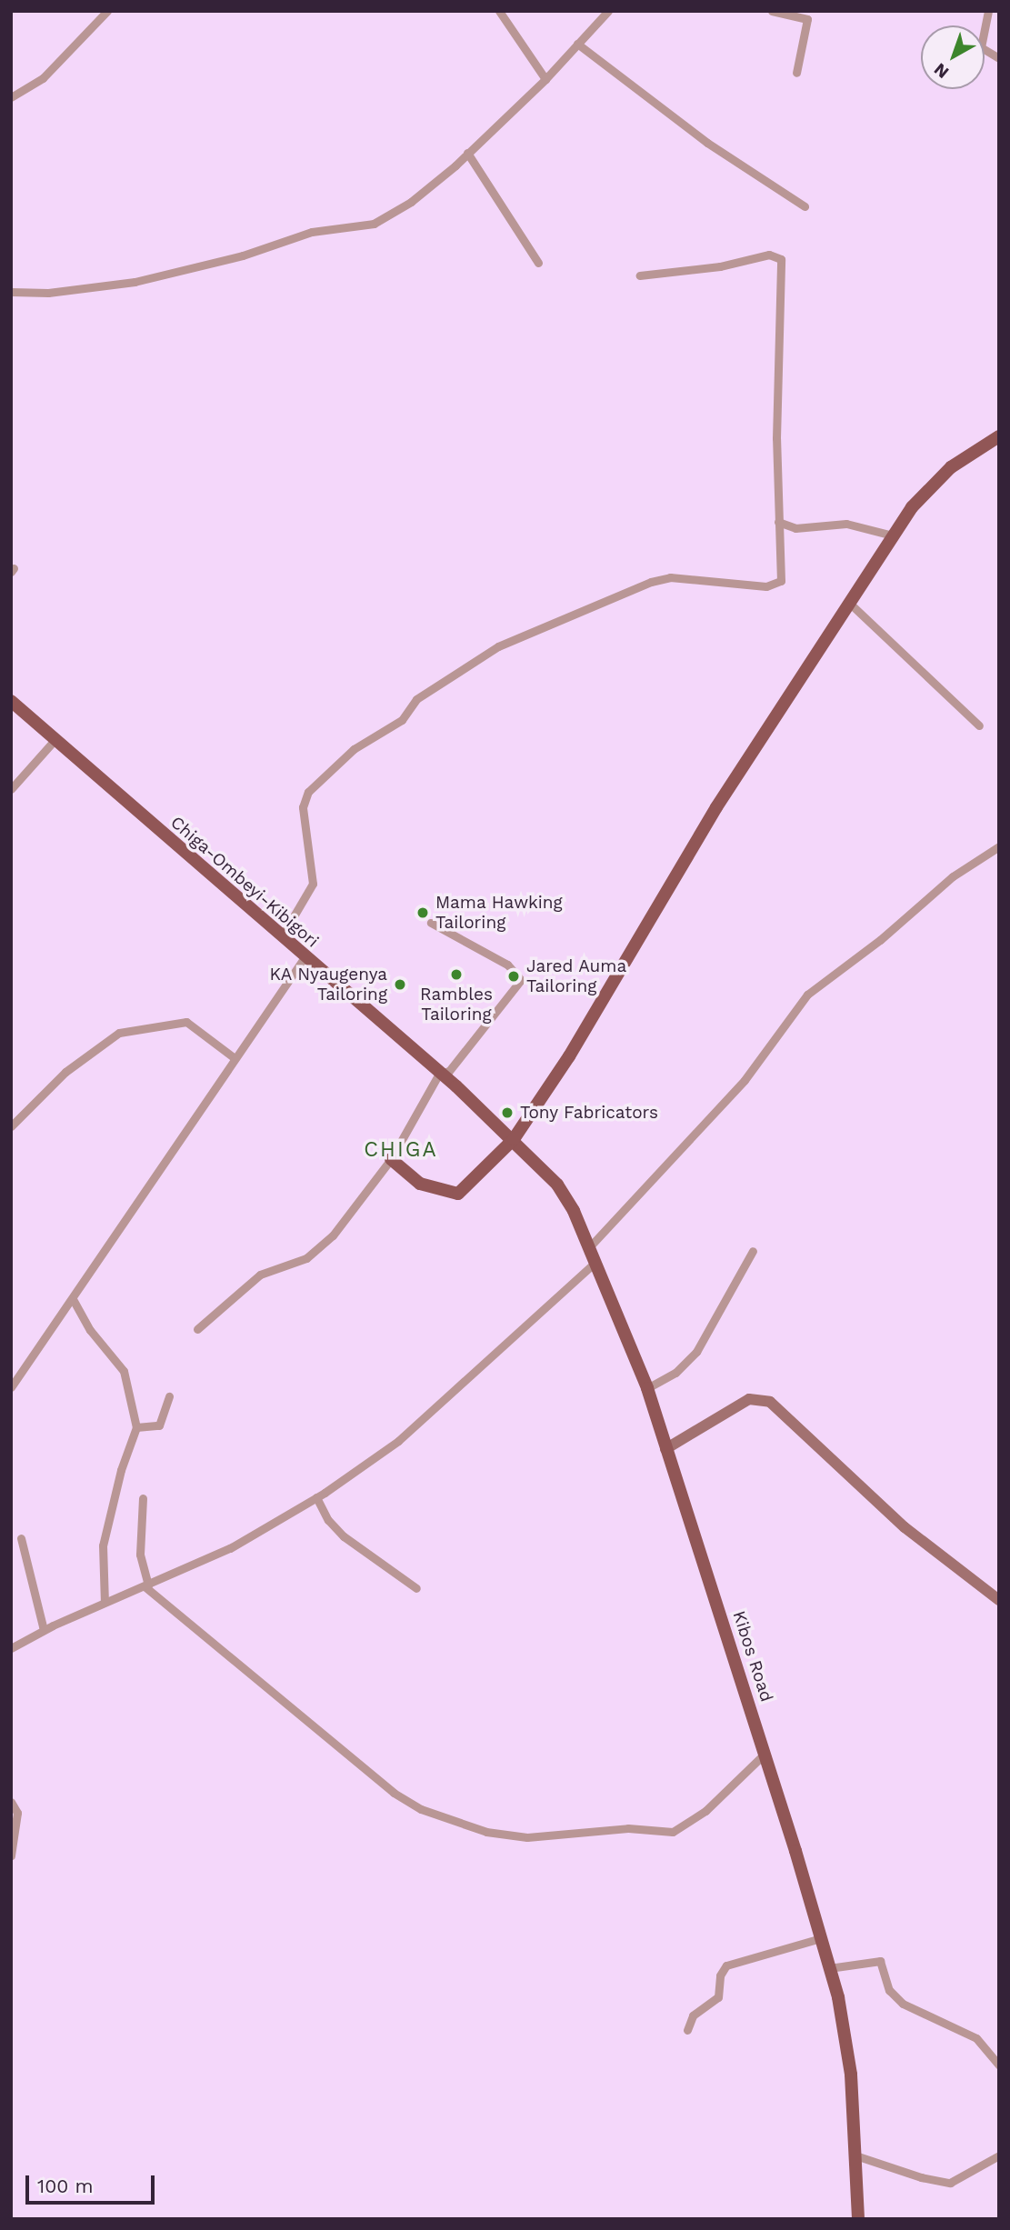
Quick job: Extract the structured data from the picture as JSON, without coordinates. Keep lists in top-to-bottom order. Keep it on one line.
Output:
{"streets":{"main road":["Chiga-Ombeyi-Kibigori","Kibos Road"]},"crossings":[["Chiga-Ombeyi-Kibigori","Kibos Road"]],"districts":["CHIGA"],"places":["Mama Hawking Tailoring","Rambles Tailoring","Jared Auma Tailoring","KA Nyaugenya Tailoring","Tony Fabricators"],"scale_bar":"100 m","north":"bottom left"}
